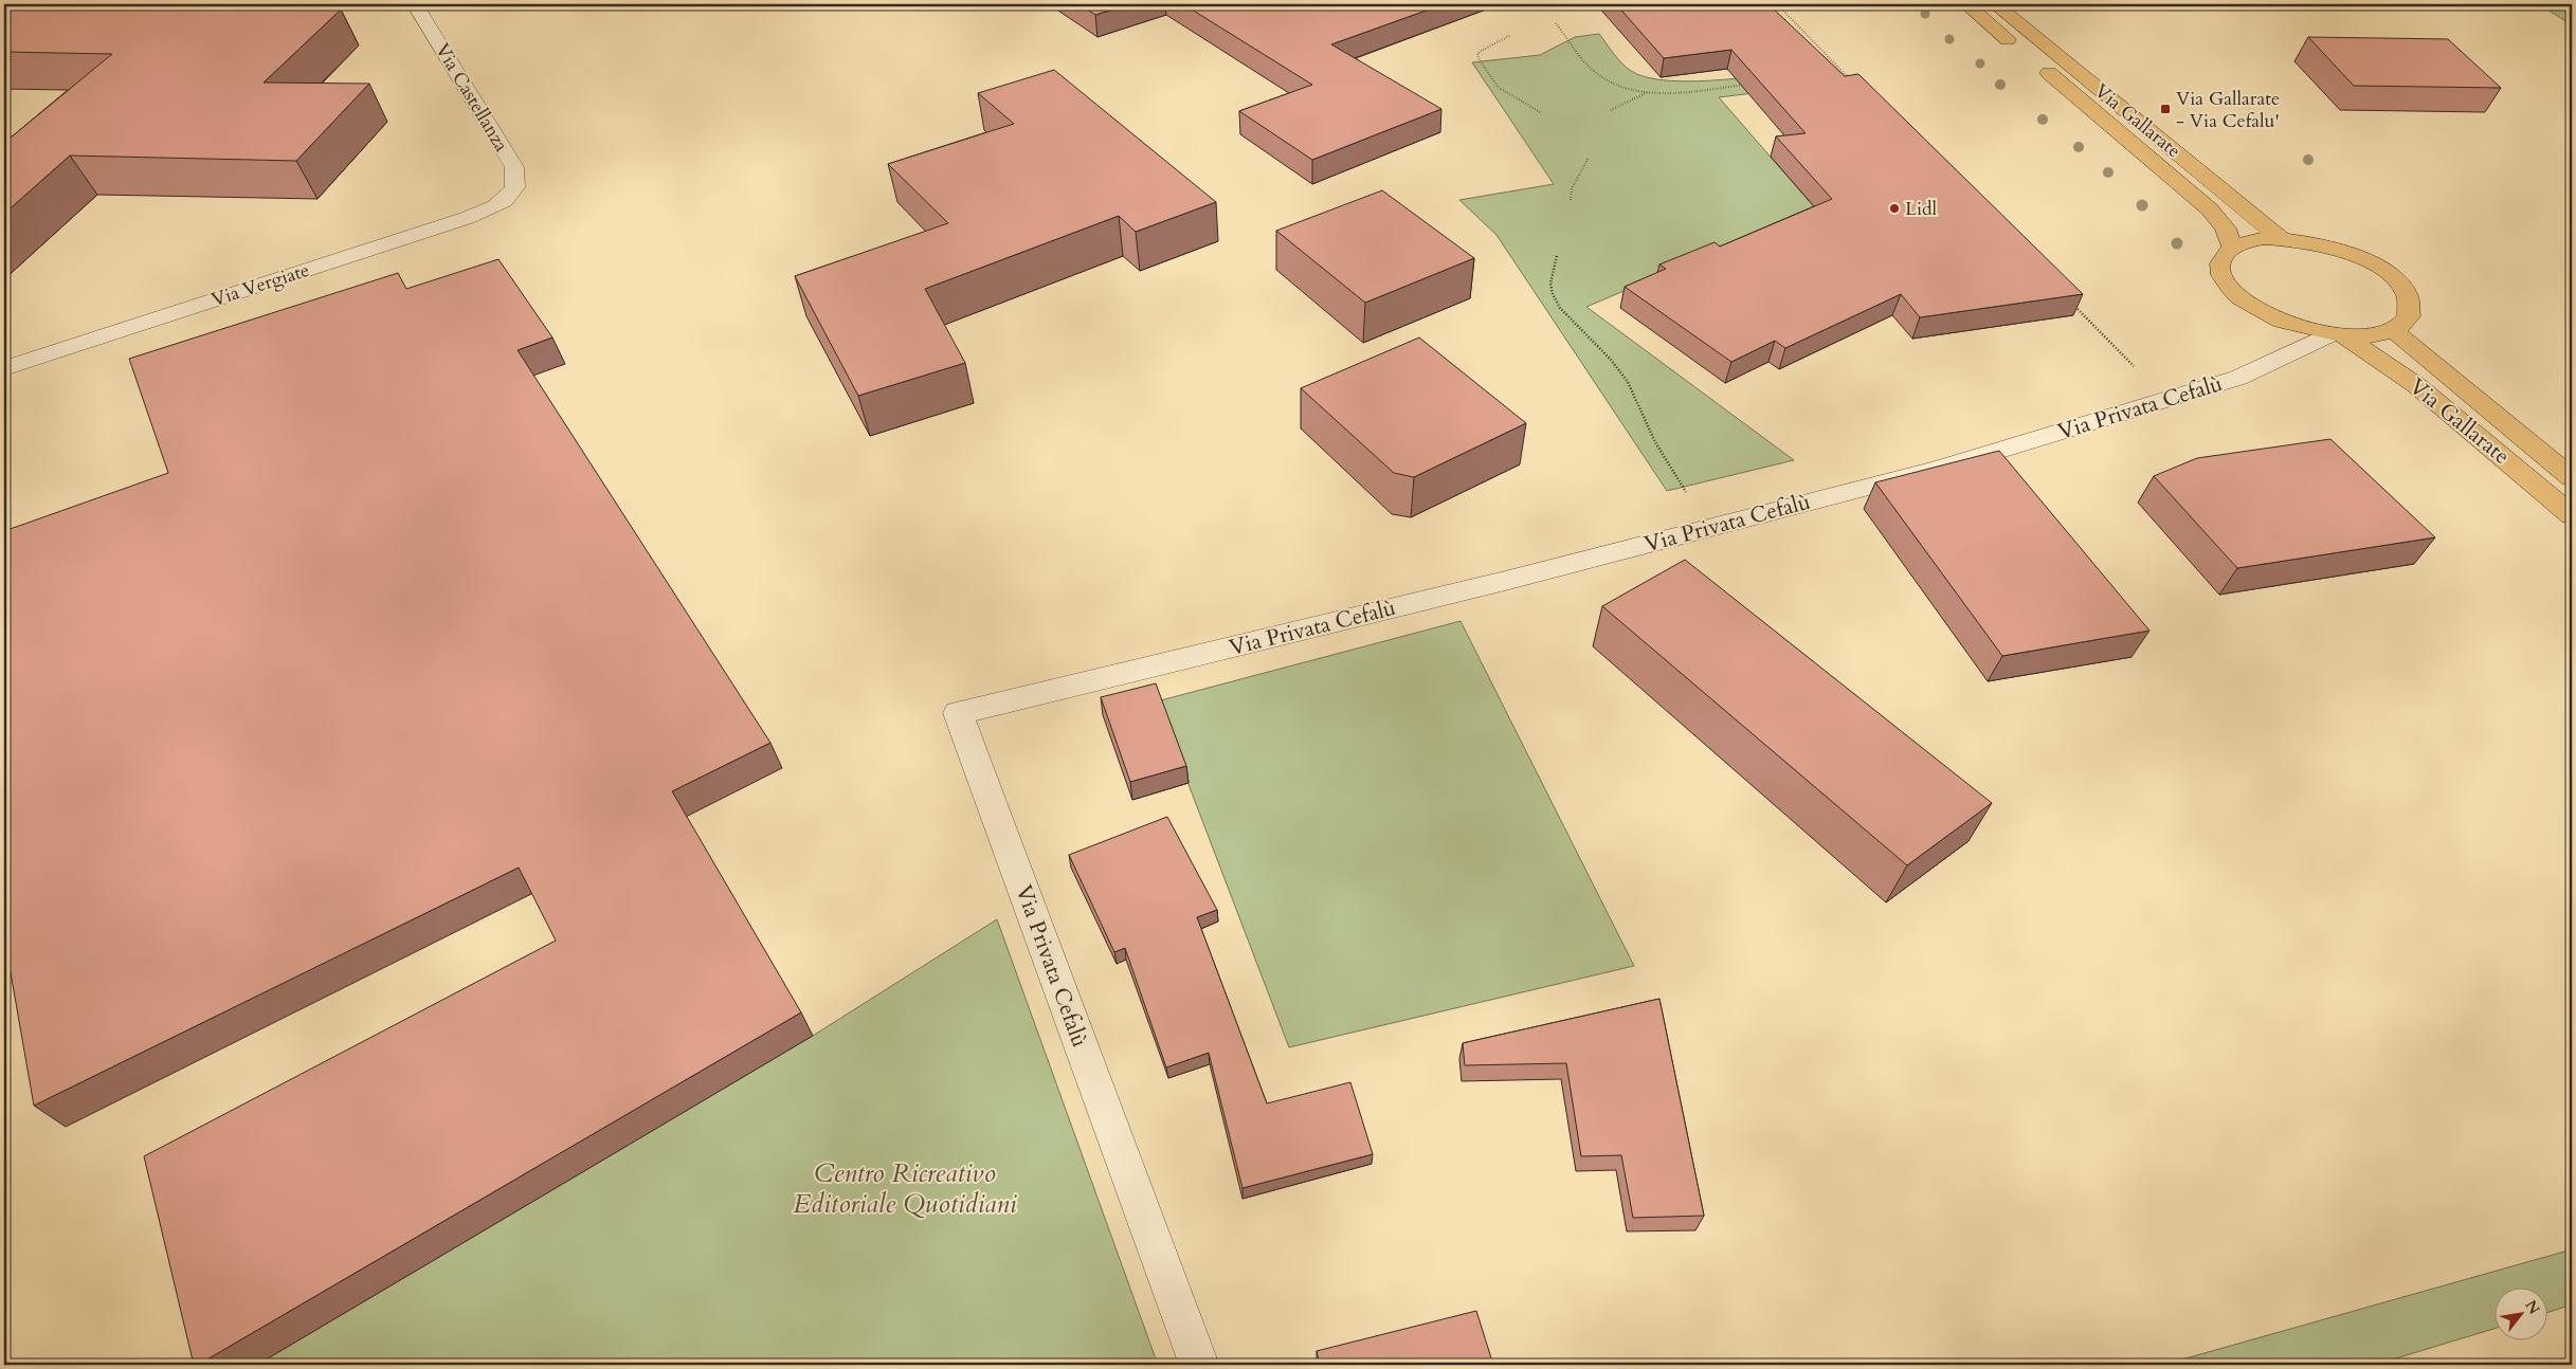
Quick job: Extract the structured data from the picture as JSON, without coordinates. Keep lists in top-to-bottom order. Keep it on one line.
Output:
{"streets":{"main road":["Via Gallarate"],"street":["Via Castellanza","Via Vergiate","Via Privata Cefalù"]},"crossings":[["Via Castellanza","Via Vergiate"],["Via Gallarate","Via Privata Cefalù"]],"parks":["Centro Ricreativo Editoriale Quotidiani"],"places":{"transit":["Via Gallarate - Via Cefalu'"],"other":["Lidl"]},"north":"top right"}
